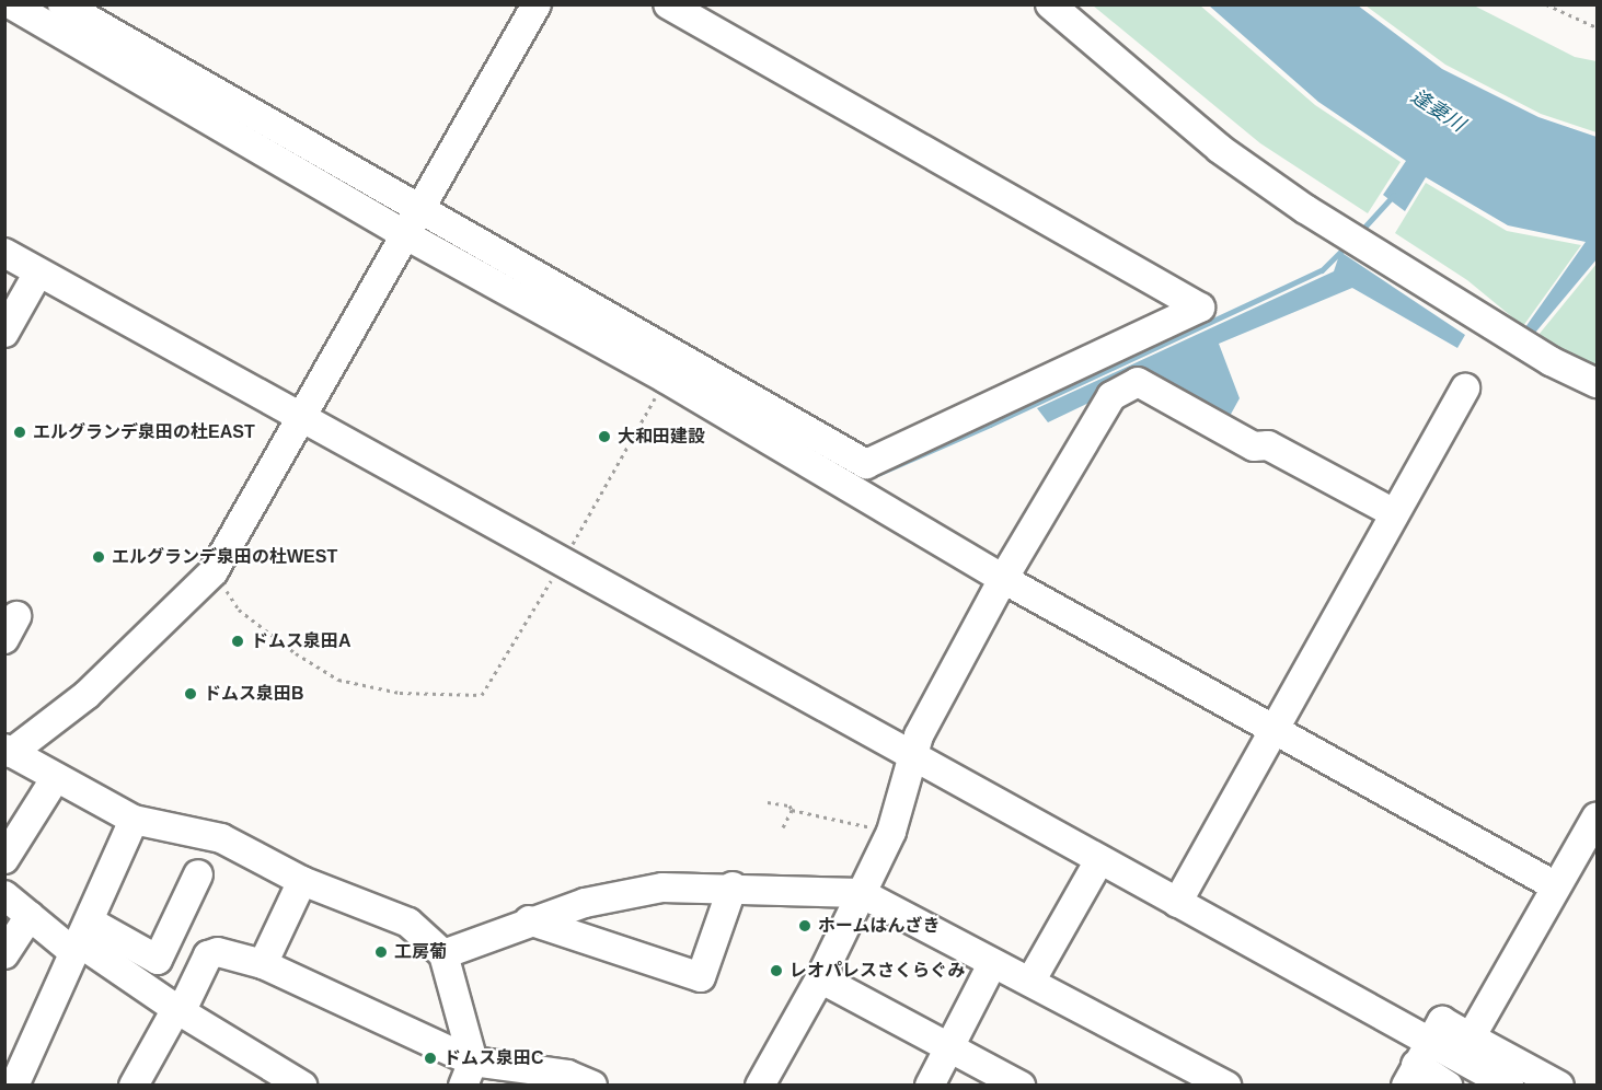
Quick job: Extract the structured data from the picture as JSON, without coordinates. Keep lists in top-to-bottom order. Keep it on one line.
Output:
{"water":["逢妻川"],"places":["エルグランデ泉田の杜EAST","大和田建設","エルグランデ泉田の杜WEST","ドムス泉田A","ドムス泉田B","ホームはんざき","工房葡","レオパレスさくらぐみ","ドムス泉田C"]}
